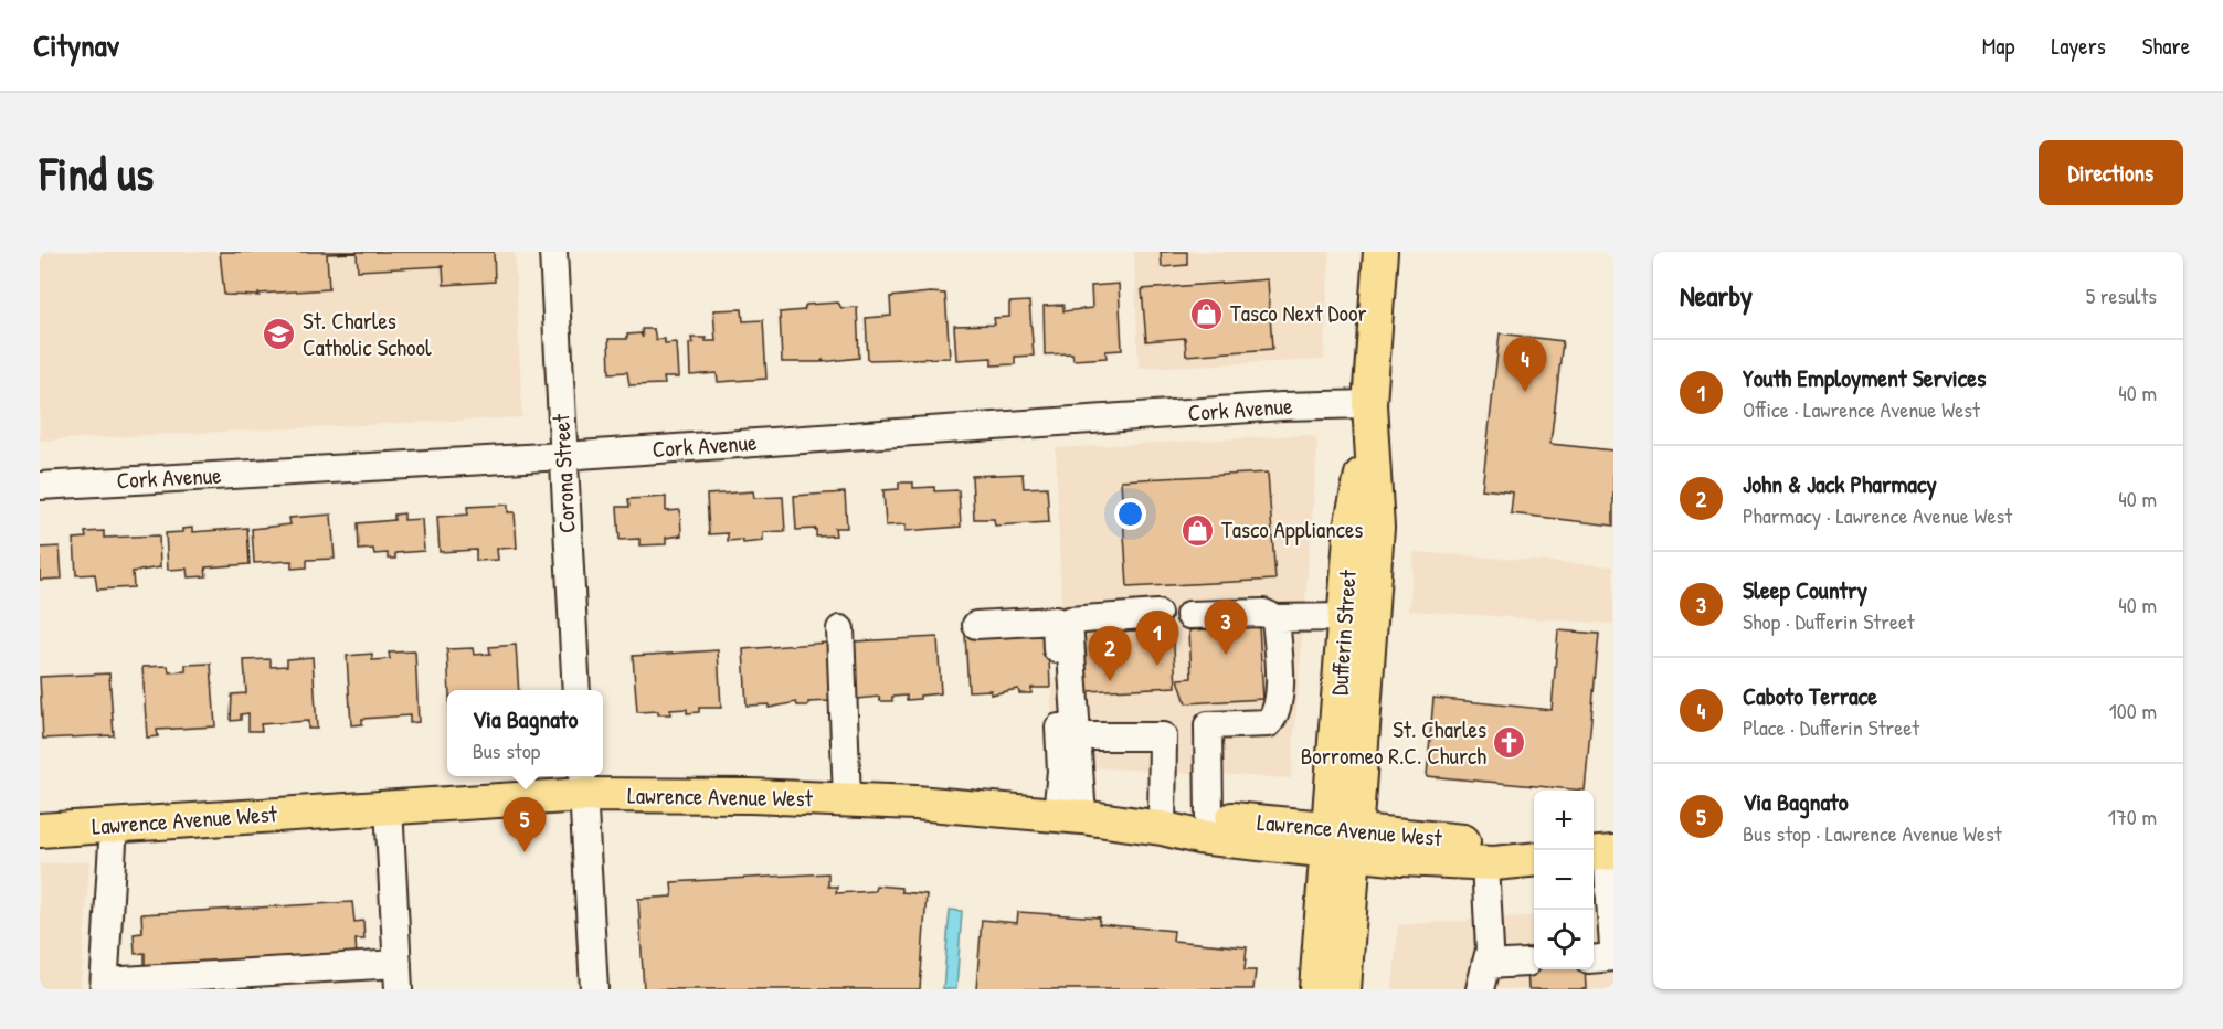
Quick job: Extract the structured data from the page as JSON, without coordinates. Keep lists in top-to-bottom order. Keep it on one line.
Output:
{"streets":{"main road":["Dufferin Street","Lawrence Avenue West"],"street":["Cork Avenue","Corona Street"]},"crossings":[["Cork Avenue","Corona Street"],["Cork Avenue","Dufferin Street"],["Dufferin Street","Lawrence Avenue West"]],"places":{"shop":["Tasco Next Door","Tasco Appliances"],"school or university":["St. Charles Catholic School"],"church":["St. Charles Borromeo R.C. Church"]},"page":{"header":"Citynav","nav":["Map","Layers","Share"],"buttons":"Directions","title":"Find us","heading":["Nearby","5 results"],"pins":["4","3","1","2","5"],"list":[{"mark":"1","name":"Youth Employment Services","note":"Office · Lawrence Avenue West","value":"40 m"},{"mark":"2","name":"John & Jack Pharmacy","note":"Pharmacy · Lawrence Avenue West","value":"40 m"},{"mark":"3","name":"Sleep Country","note":"Shop · Dufferin Street","value":"40 m"},{"mark":"4","name":"Caboto Terrace","note":"Place · Dufferin Street","value":"100 m"},{"mark":"5","name":"Via Bagnato","note":"Bus stop · Lawrence Avenue West","value":"170 m"}],"popup":["Via Bagnato","Bus stop"],"map_buttons":["+","−"]}}
